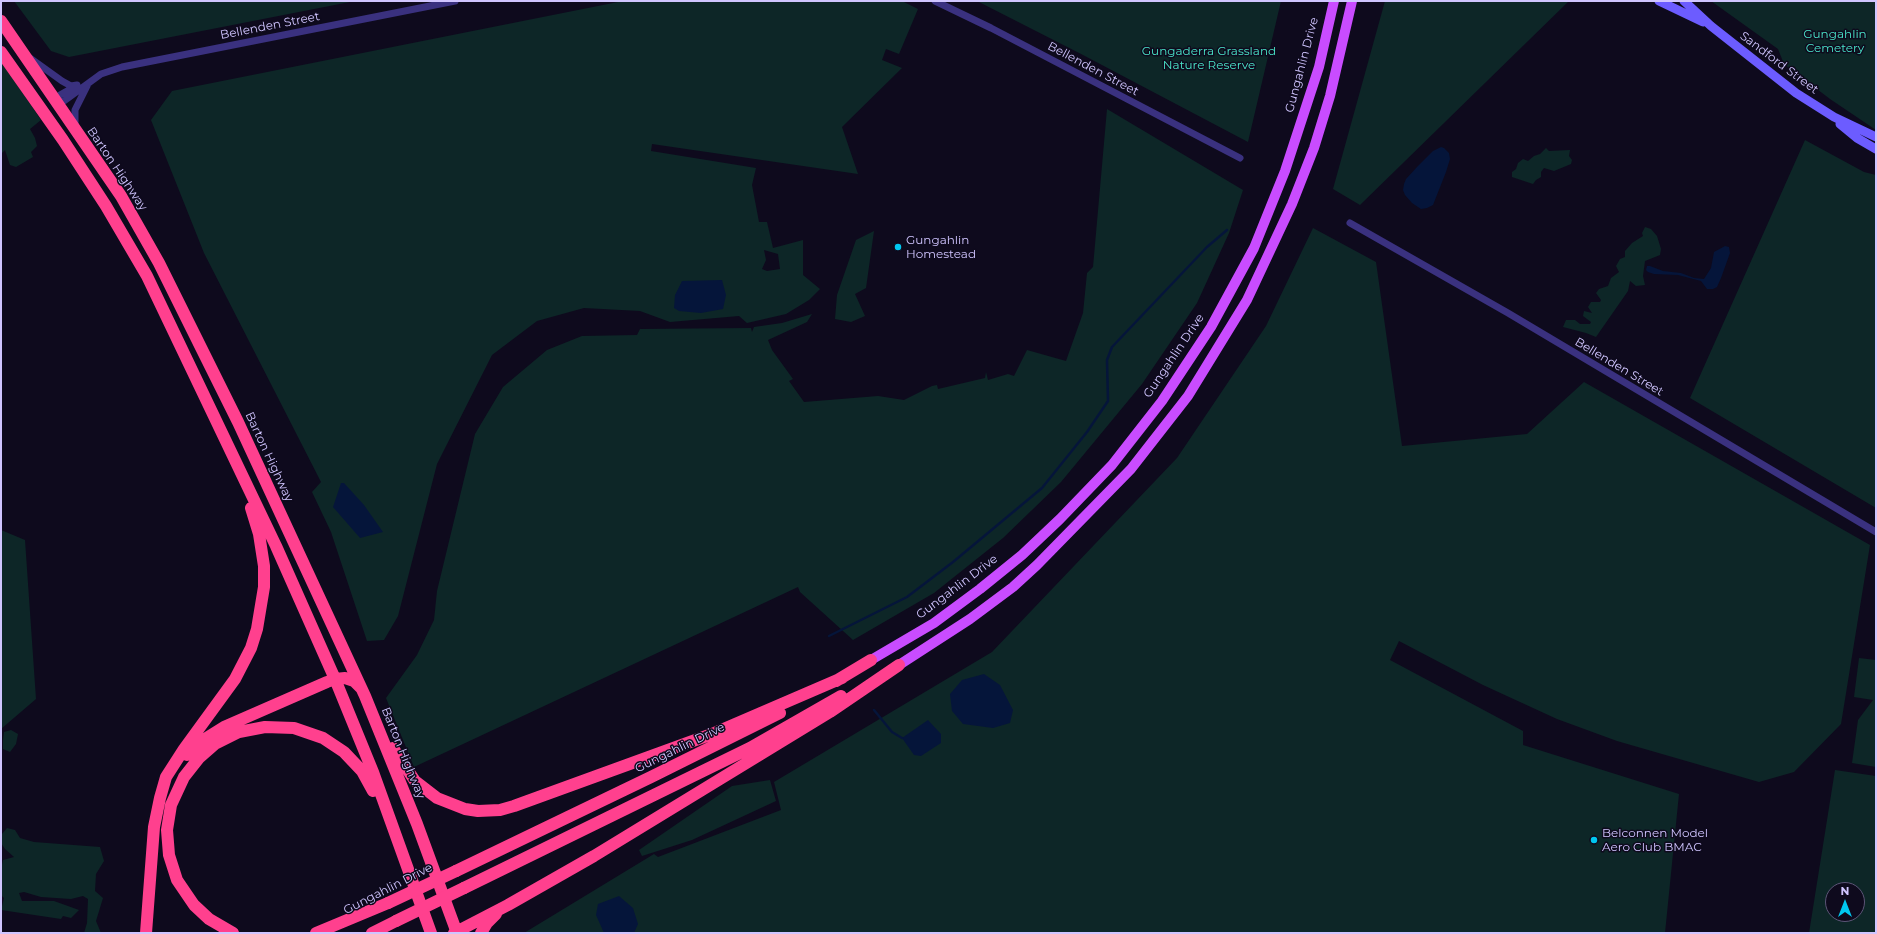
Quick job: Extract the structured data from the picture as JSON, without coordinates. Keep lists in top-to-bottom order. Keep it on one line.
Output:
{"streets":{"highway":["Gungahlin Drive","Barton Highway"],"main road":["Sandford Street"],"street":["Bellenden Street"]},"crossings":[["Bellenden Street","Barton Highway"]],"parks":["Gungahlin Cemetery","Gungaderra Grassland Nature Reserve"],"places":["Gungahlin Homestead","Belconnen Model Aero Club BMAC"],"north":"top"}
